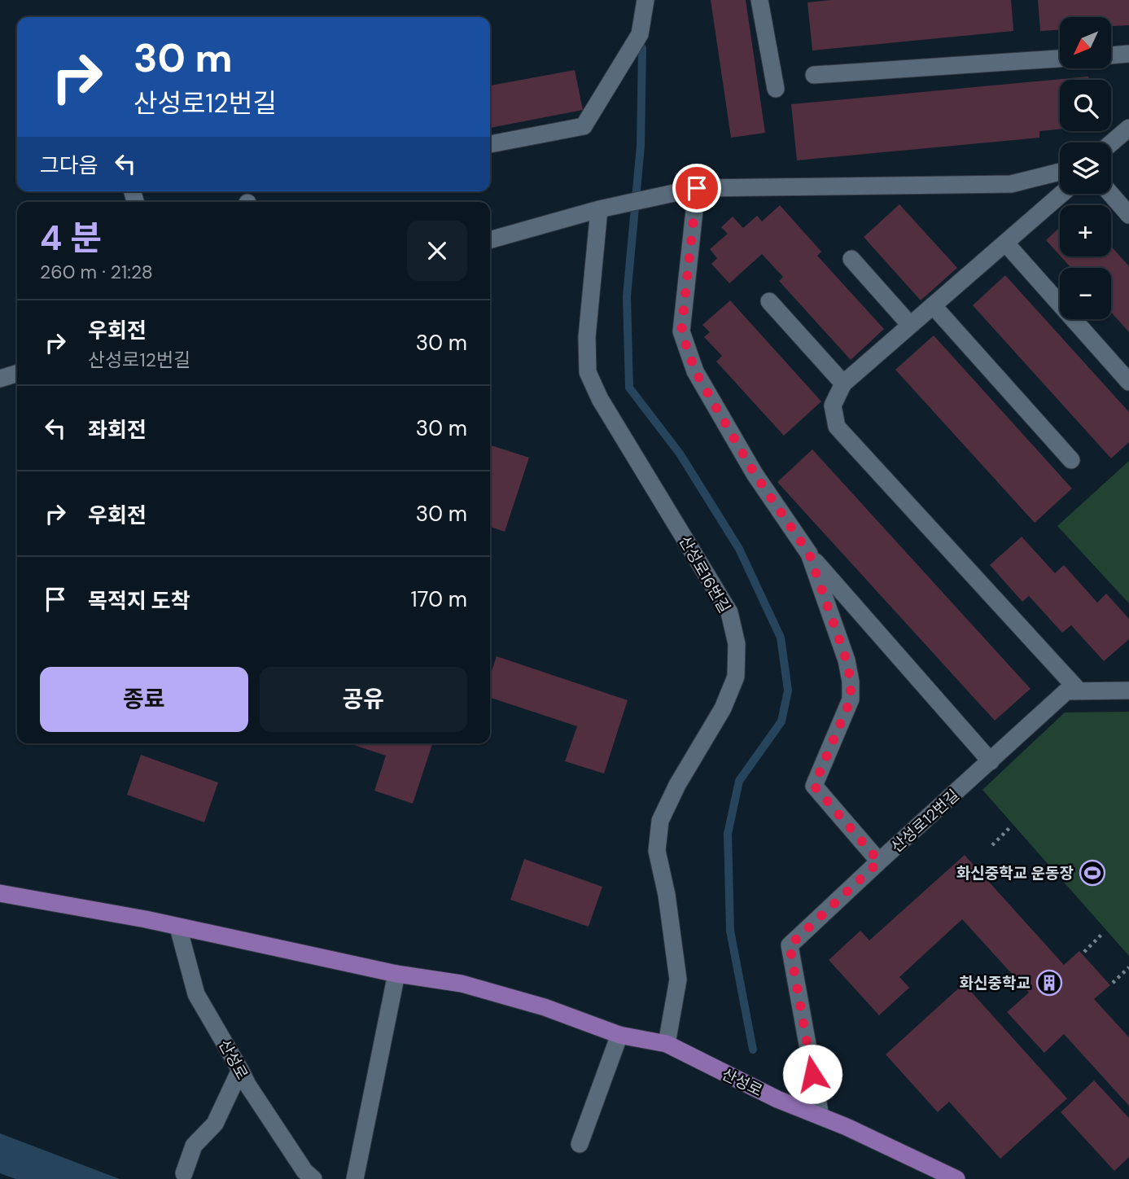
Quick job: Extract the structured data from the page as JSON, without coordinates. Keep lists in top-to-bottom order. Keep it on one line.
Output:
{"streets":{"main road":["산성로"],"street":["산성로16번길","산성로12번길"]},"crossings":[["산성로16번길","산성로"],["산성로12번길","산성로"]],"places":{"sports":["화신중학교 운동장"],"building":["화신중학교"]},"north":"bottom left","page":{"map_buttons":["+","−"],"turn":["30 m","산성로12번길"],"then":"그다음","heading":["4 분","260 m · 21:28"],"list":[{"name":"우회전","note":"산성로12번길","value":"30 m"},{"name":"좌회전","value":"30 m"},{"name":"우회전","value":"30 m"},{"name":"목적지 도착","value":"170 m"}],"buttons":["종료","공유"]}}
